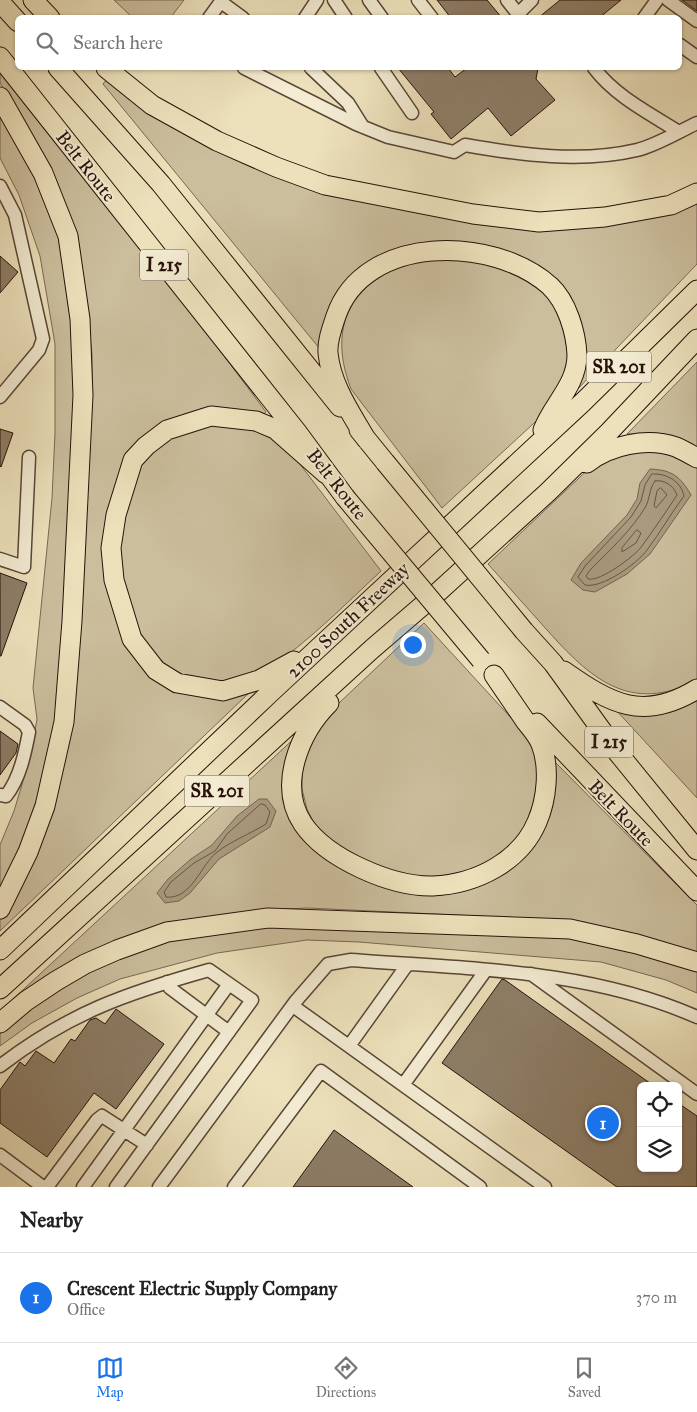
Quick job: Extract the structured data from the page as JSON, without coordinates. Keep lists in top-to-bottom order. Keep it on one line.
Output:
{"streets":{"highway":["Belt Route","I 215","SR 201","2100 South Freeway"]},"page":{"search":"Search here","pins":"1","heading":"Nearby","list":[{"mark":"1","name":"Crescent Electric Supply Company","note":"Office","value":"370 m"}],"nav":["Map","Directions","Saved"]}}
